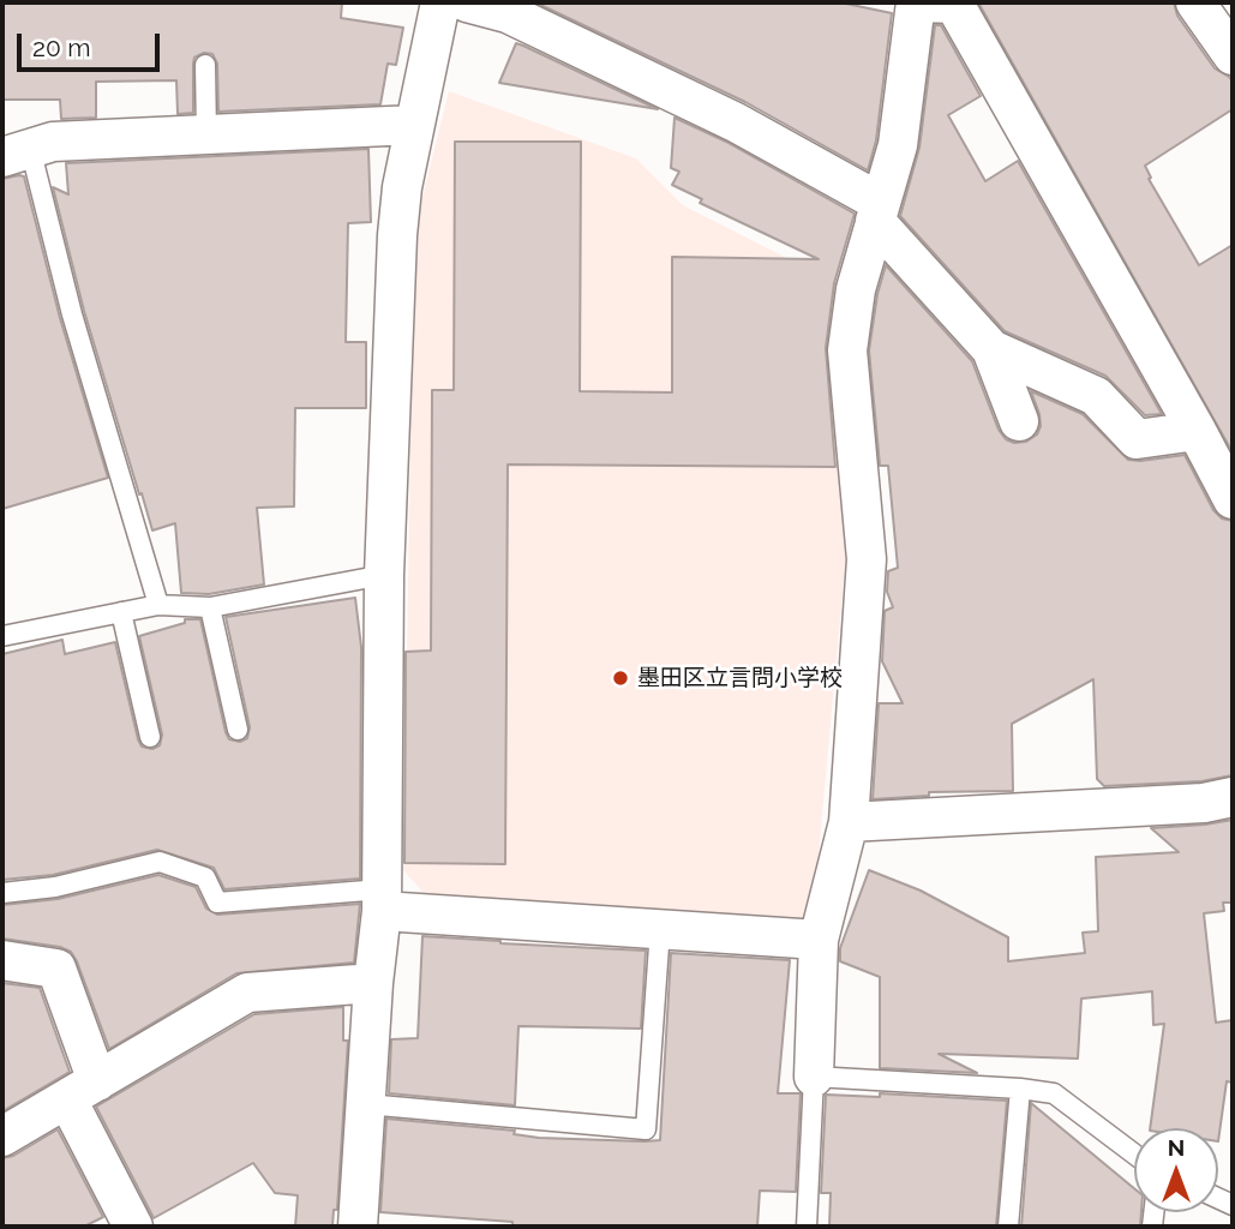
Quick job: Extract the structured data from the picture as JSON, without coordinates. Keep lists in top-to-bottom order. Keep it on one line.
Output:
{"places":["墨田区立言問小学校"],"scale_bar":"20 m","north":"top"}
